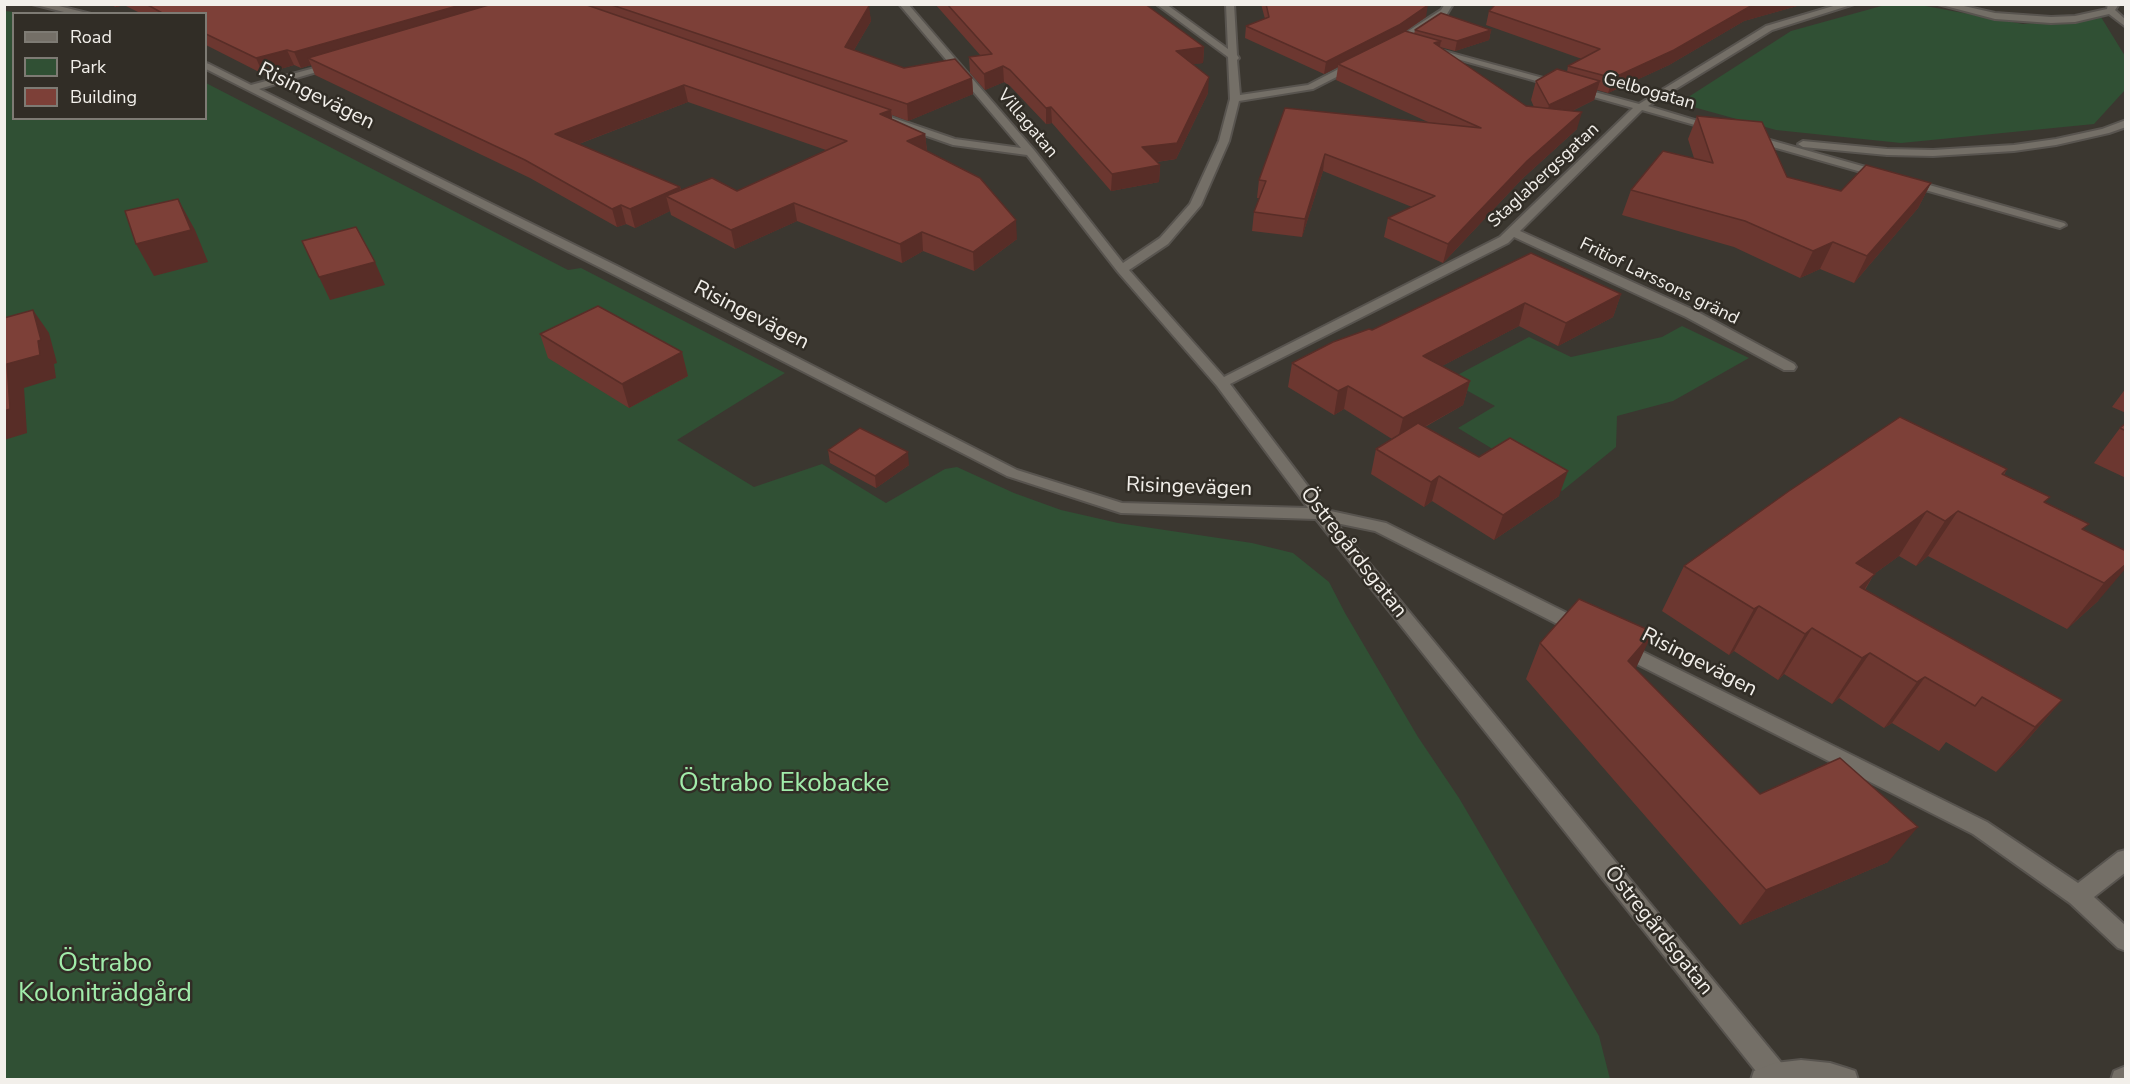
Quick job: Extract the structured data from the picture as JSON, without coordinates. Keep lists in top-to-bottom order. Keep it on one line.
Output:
{"streets":{"street":["Gelbogatan","Risingevägen","Villagatan","Staglabergsgatan","Fritiof Larssons gränd","Östregårdsgatan"]},"crossings":[["Gelbogatan","Staglabergsgatan"],["Risingevägen","Östregårdsgatan"],["Villagatan","Östregårdsgatan"],["Staglabergsgatan","Fritiof Larssons gränd"],["Staglabergsgatan","Östregårdsgatan"]],"parks":["Östrabo Ekobacke","Östrabo Koloniträdgård"],"legend":["Road","Park","Building"]}
